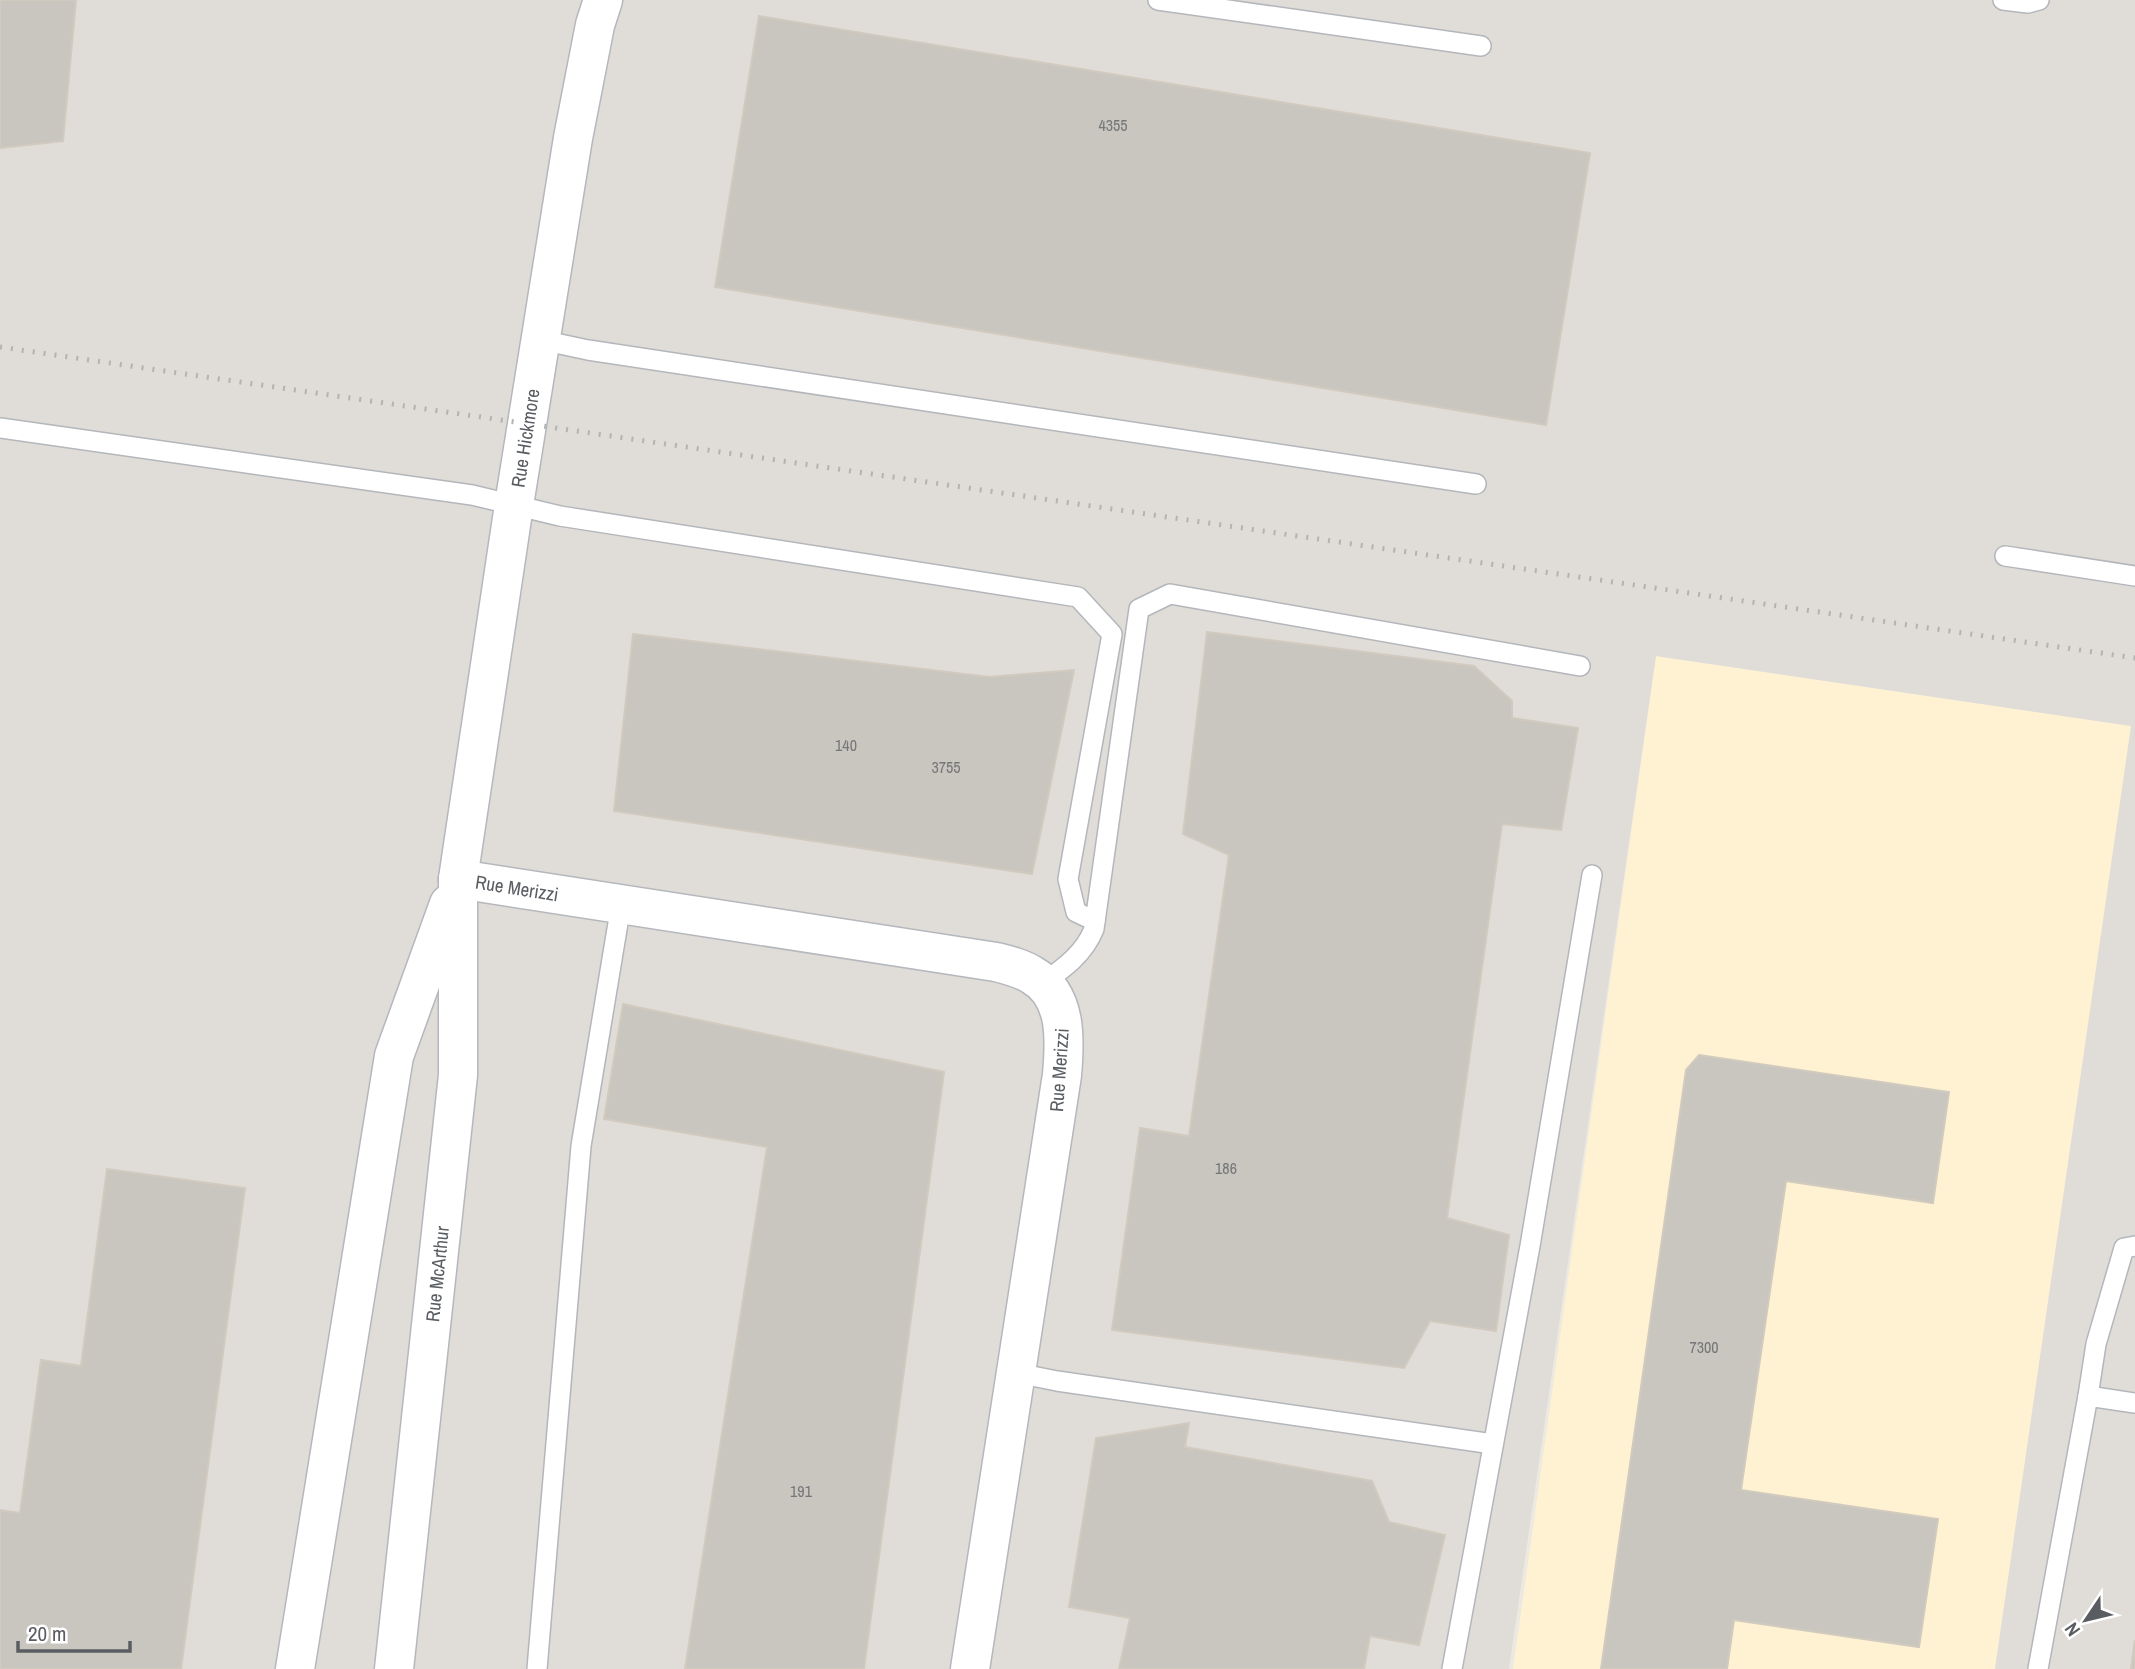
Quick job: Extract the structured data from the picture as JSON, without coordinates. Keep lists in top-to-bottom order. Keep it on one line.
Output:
{"streets":{"street":["Rue Hickmore","Rue Merizzi","Rue McArthur"]},"crossings":[["Rue Hickmore","Rue Merizzi"],["Rue Hickmore","Rue McArthur"],["Rue Merizzi","Rue McArthur"]],"house_numbers":["4355","140","3755","186","7300","191"],"scale_bar":"20 m","north":"bottom left"}
